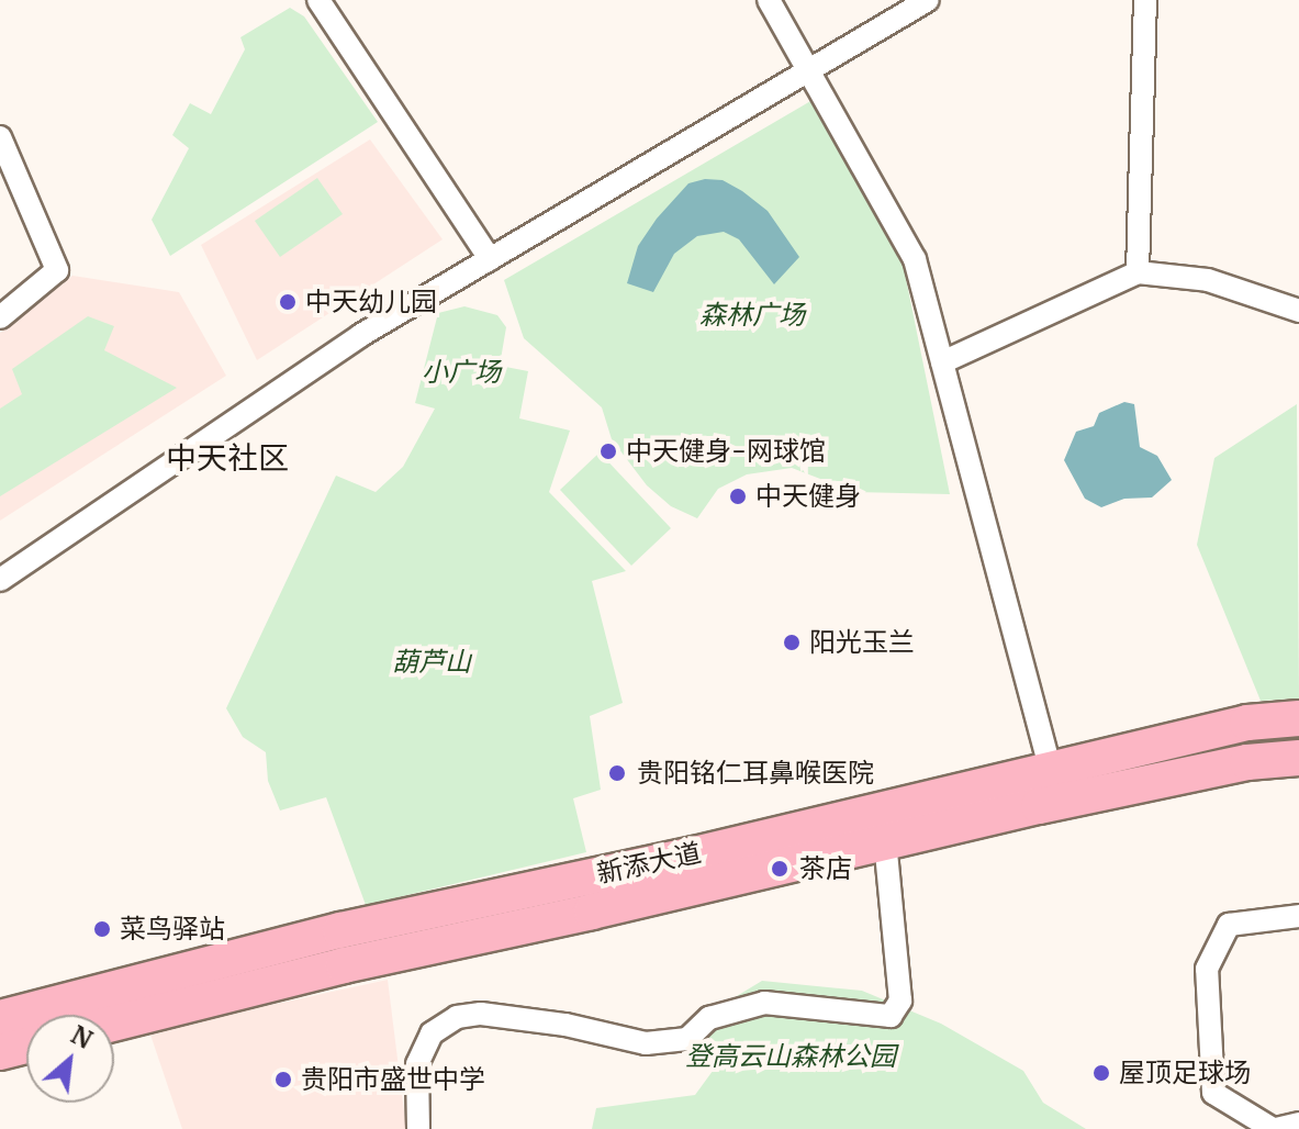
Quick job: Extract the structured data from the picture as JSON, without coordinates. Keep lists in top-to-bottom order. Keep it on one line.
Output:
{"streets":{"main road":["新添大道"]},"districts":["中天社区"],"parks":["森林广场","小广场","葫芦山","登高云山森林公园"],"places":["中天幼儿园","中天健身-网球馆","中天健身","阳光玉兰","贵阳铭仁耳鼻喉医院","茶店","菜鸟驿站","屋顶足球场","贵阳市盛世中学"],"north":"top right"}
